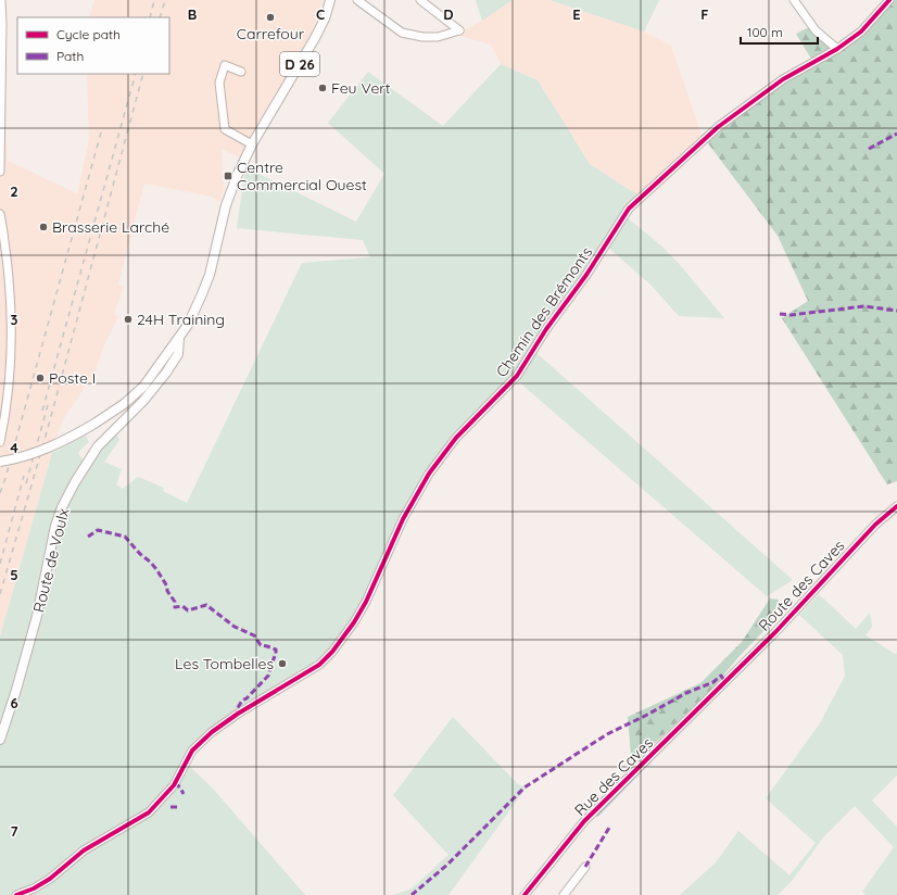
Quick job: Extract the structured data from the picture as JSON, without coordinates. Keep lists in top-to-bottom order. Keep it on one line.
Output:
{"streets":{"main road":["D 26","Route de Voulx"],"street":["Chemin des Brémonts","Route des Caves","Rue des Caves"]},"crossings":[["D 26","Route de Voulx"],["Route des Caves","Rue des Caves"]],"places":{"other":["Carrefour","Feu Vert","Brasserie Larché","24H Training","Poste I","Les Tombelles"],"transit":["Centre Commercial Ouest"]},"legend":["Cycle path","Path"],"scale_bar":"100 m","grid":{"columns":["B","C","D","E","F"],"rows":["2","3","4","5","6","7"]}}
